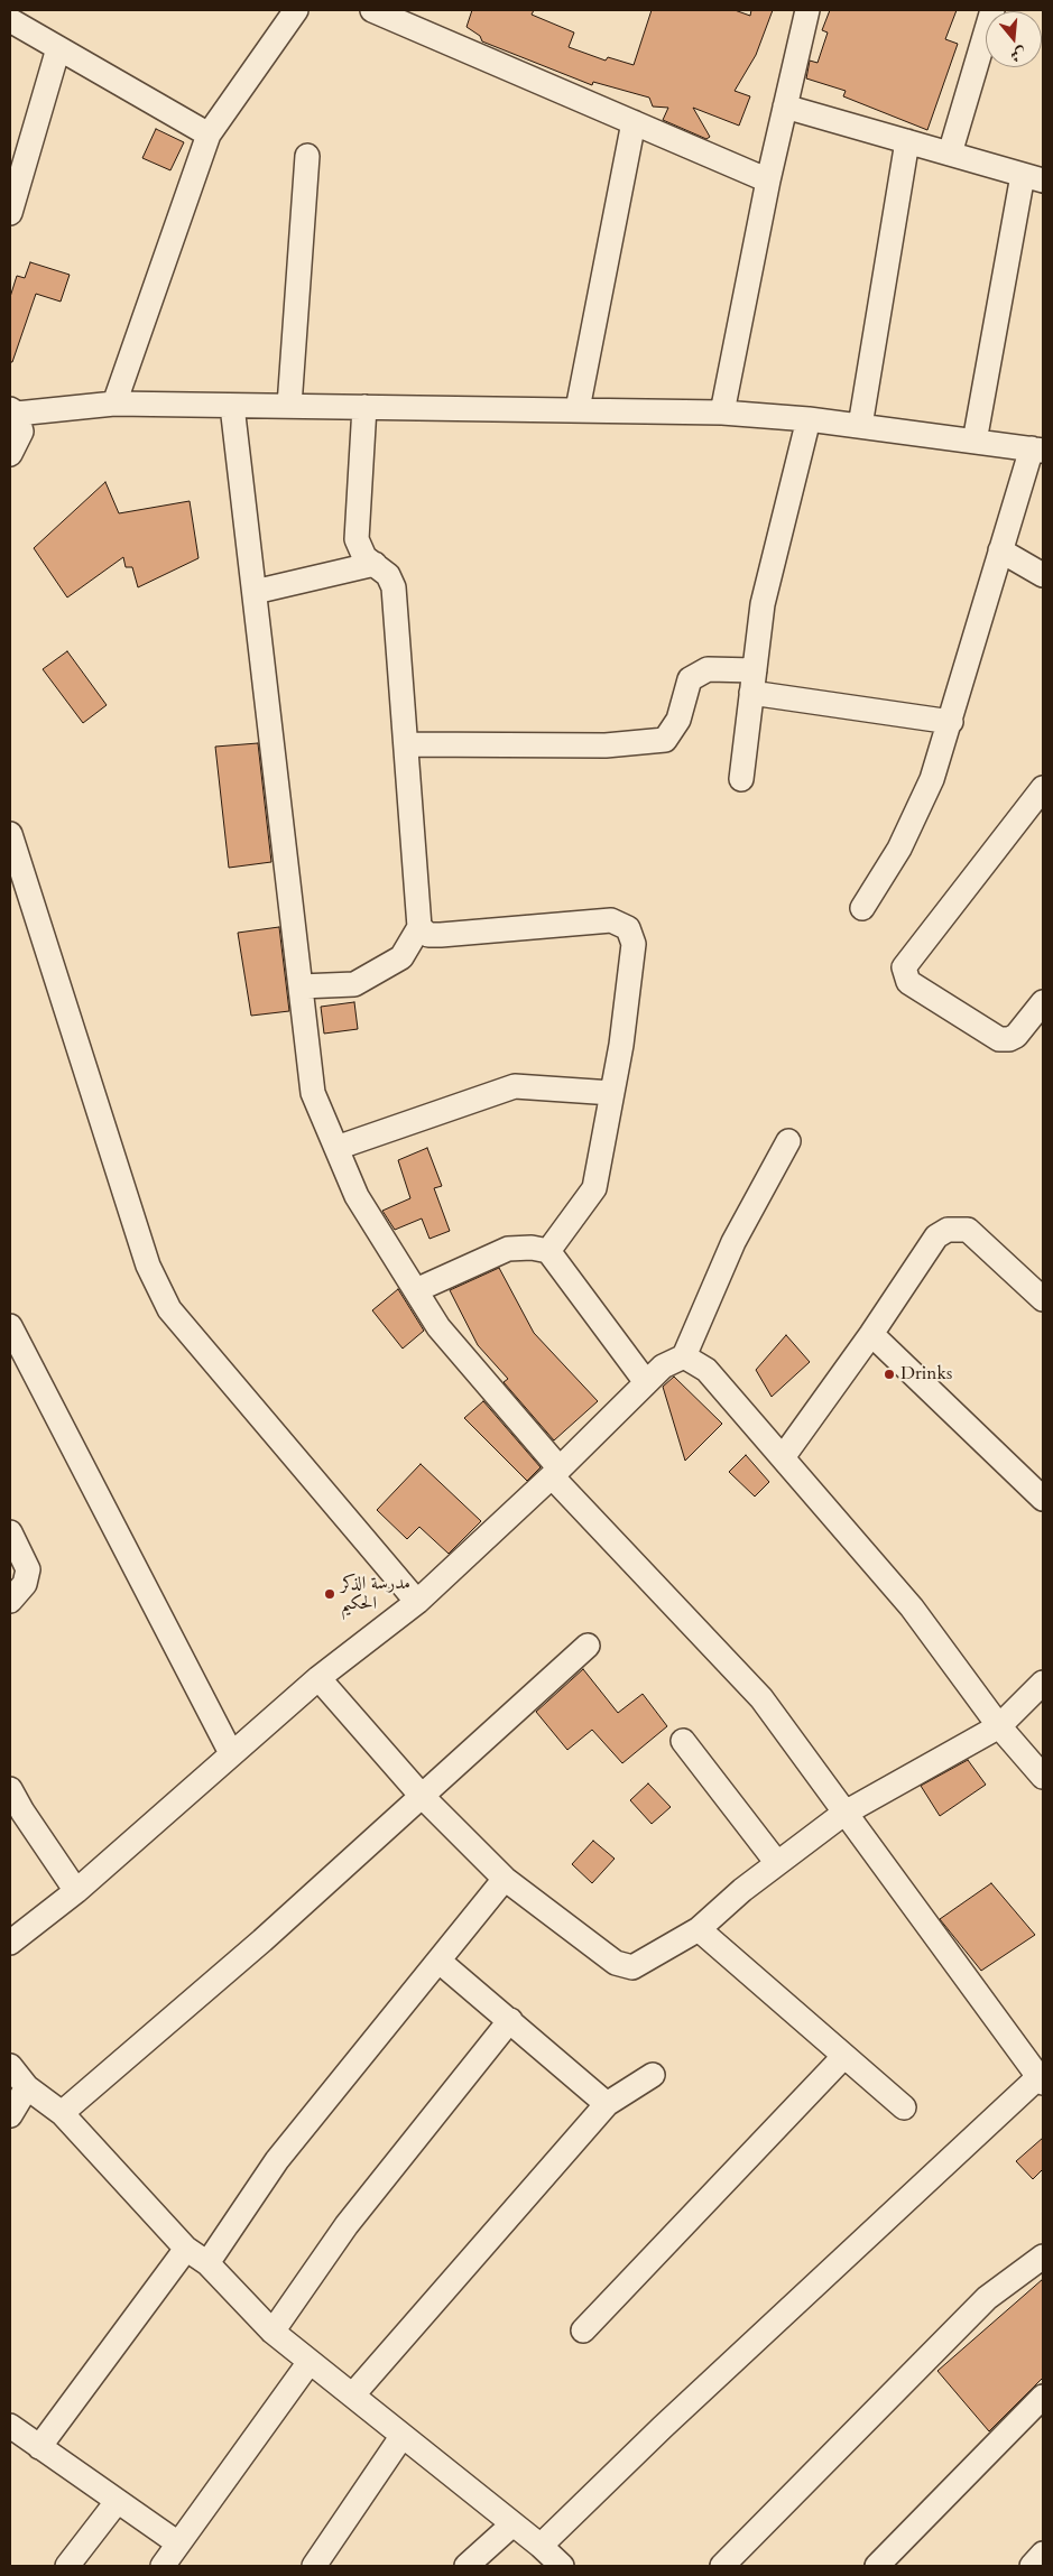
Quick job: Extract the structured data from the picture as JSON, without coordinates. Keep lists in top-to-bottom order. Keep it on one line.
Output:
{"places":["Drinks","مدرسة الذكر الحكيم"],"north":"bottom"}
